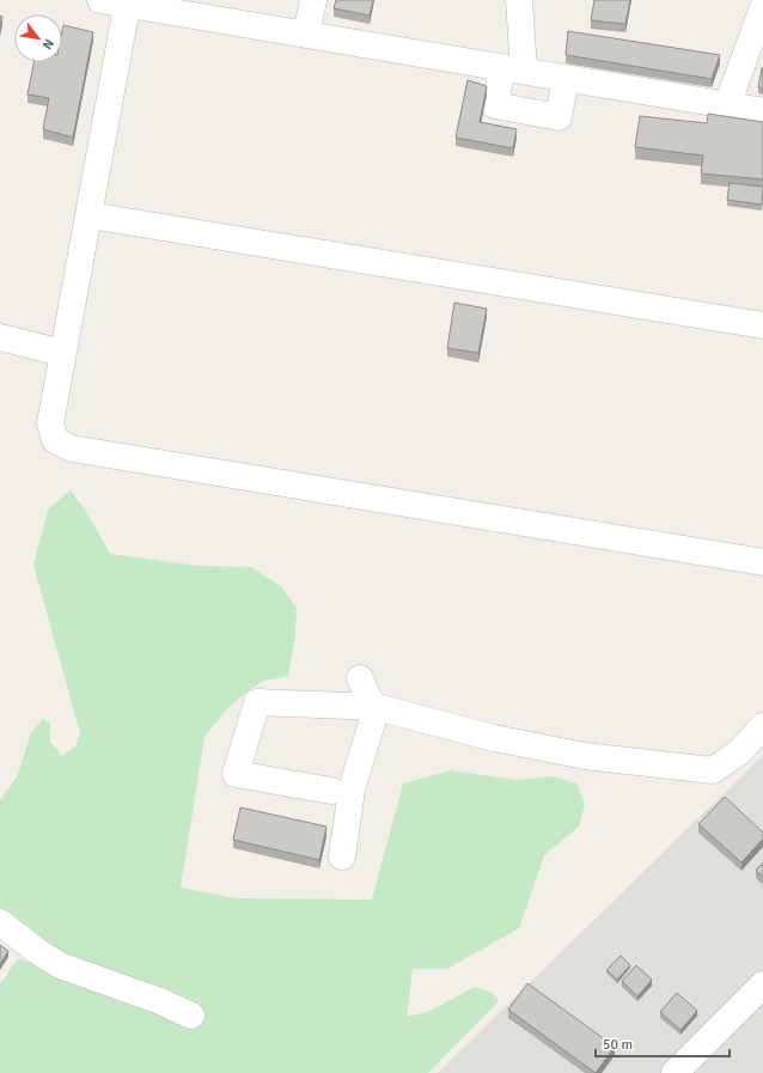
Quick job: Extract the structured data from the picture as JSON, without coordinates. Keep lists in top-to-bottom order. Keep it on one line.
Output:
{"scale_bar":"50 m","north":"bottom right"}
